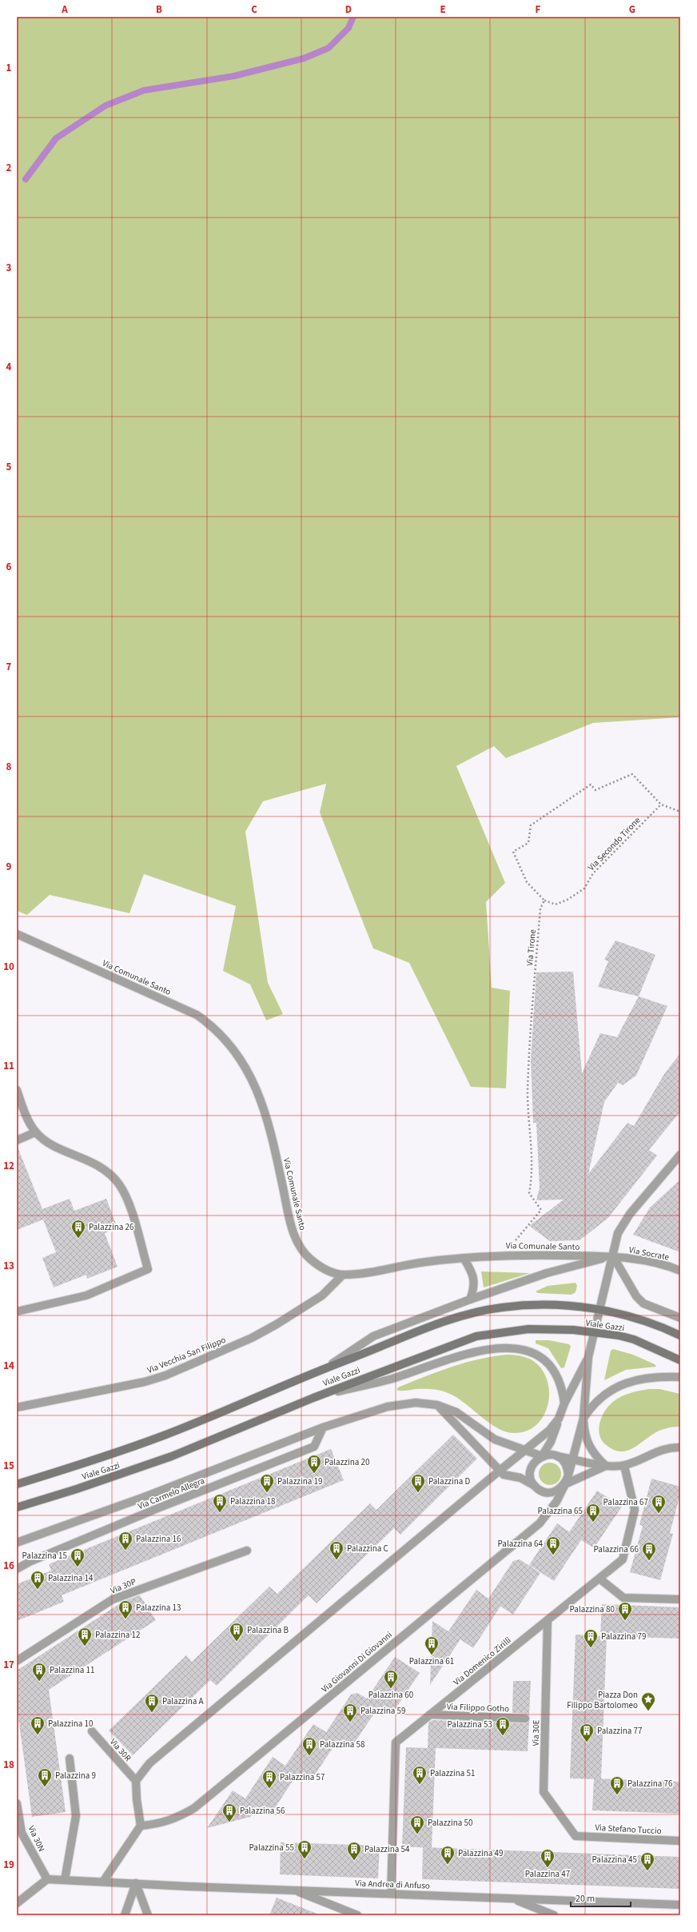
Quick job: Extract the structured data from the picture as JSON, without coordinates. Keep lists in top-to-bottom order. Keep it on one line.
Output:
{"streets":{"main road":["Viale Gazzi"],"street":["Via Comunale Santo","Via Socrate","Via Vecchia San Filippo","Via Carmelo Allegra","Via 30P","Via Domenico Zirilli","Via Giovanni Di Giovanni","Via Filippo Gotho","Via 30E","Via 30R","Via Stefano Tuccio","Via 30N","Via Andrea di Anfuso"],"path":["Via Secondo Tirone","Via Tirone"]},"crossings":[["Via Secondo Tirone","Via Tirone"],["Via Tirone","Via Comunale Santo"],["Via Comunale Santo","Via Socrate"],["Via Comunale Santo","Via Vecchia San Filippo"],["Via Carmelo Allegra","Via Giovanni Di Giovanni"],["Via Domenico Zirilli","Via Filippo Gotho"],["Via Domenico Zirilli","Via 30E"],["Via Domenico Zirilli","Via Andrea di Anfuso"],["Via 30E","Via Stefano Tuccio"]],"places":{"building":["Palazzina 26","Palazzina 20","Palazzina 19","Palazzina D","Palazzina 18","Palazzina 67","Palazzina 65","Palazzina 16","Palazzina 64","Palazzina C","Palazzina 66","Palazzina 15","Palazzina 14","Palazzina 13","Palazzina 80","Palazzina B","Palazzina 12","Palazzina 79","Palazzina 61","Palazzina 11","Palazzina 60","Palazzina A","Palazzina 59","Palazzina 10","Palazzina 53","Palazzina 77","Palazzina 58","Palazzina 51","Palazzina 9","Palazzina 57","Palazzina 76","Palazzina 56","Palazzina 50","Palazzina 55","Palazzina 54","Palazzina 49","Palazzina 47","Palazzina 45"],"place":["Piazza Don Filippo Bartolomeo"]},"scale_bar":"20 m","grid":{"columns":["A","B","C","D","E","F","G"],"rows":["1","2","3","4","5","6","7","8","9","10","11","12","13","14","15","16","17","18","19"]}}
